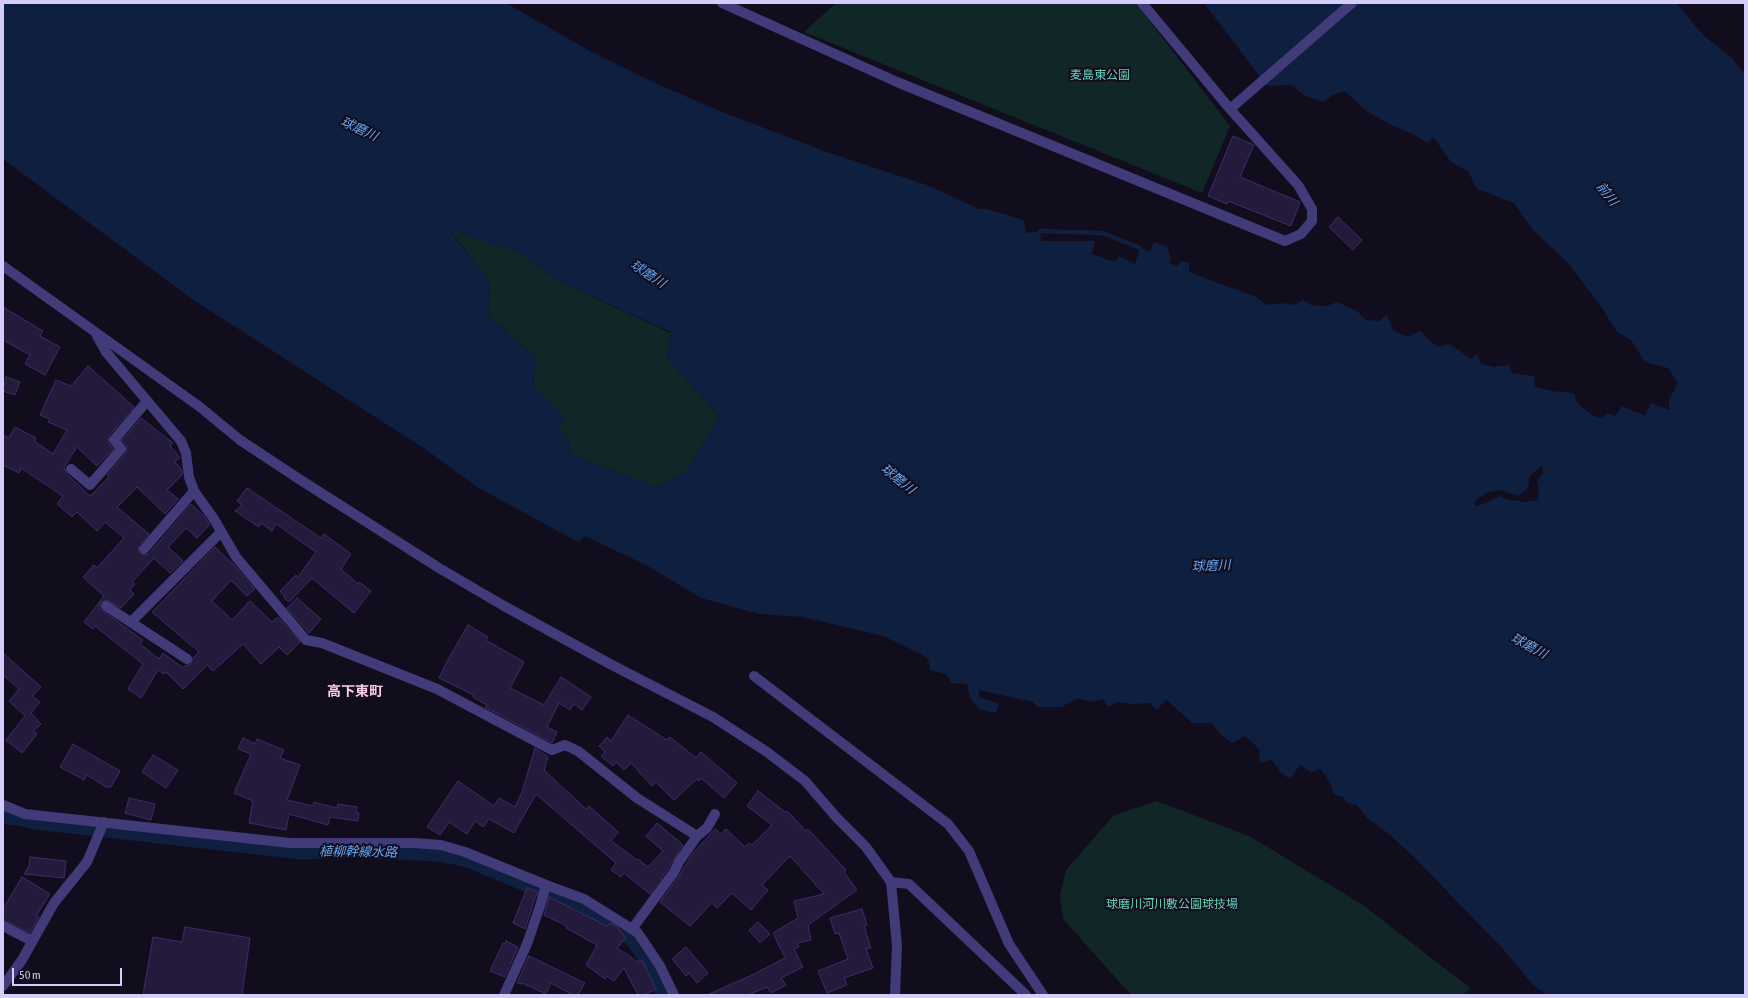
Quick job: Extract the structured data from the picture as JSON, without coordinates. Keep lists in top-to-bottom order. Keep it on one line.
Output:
{"districts":["高下東町"],"water":["球磨川","前川","植柳幹線水路"],"parks":["麦島東公園","球磨川河川敷公園球技場"],"scale_bar":"50 m"}
